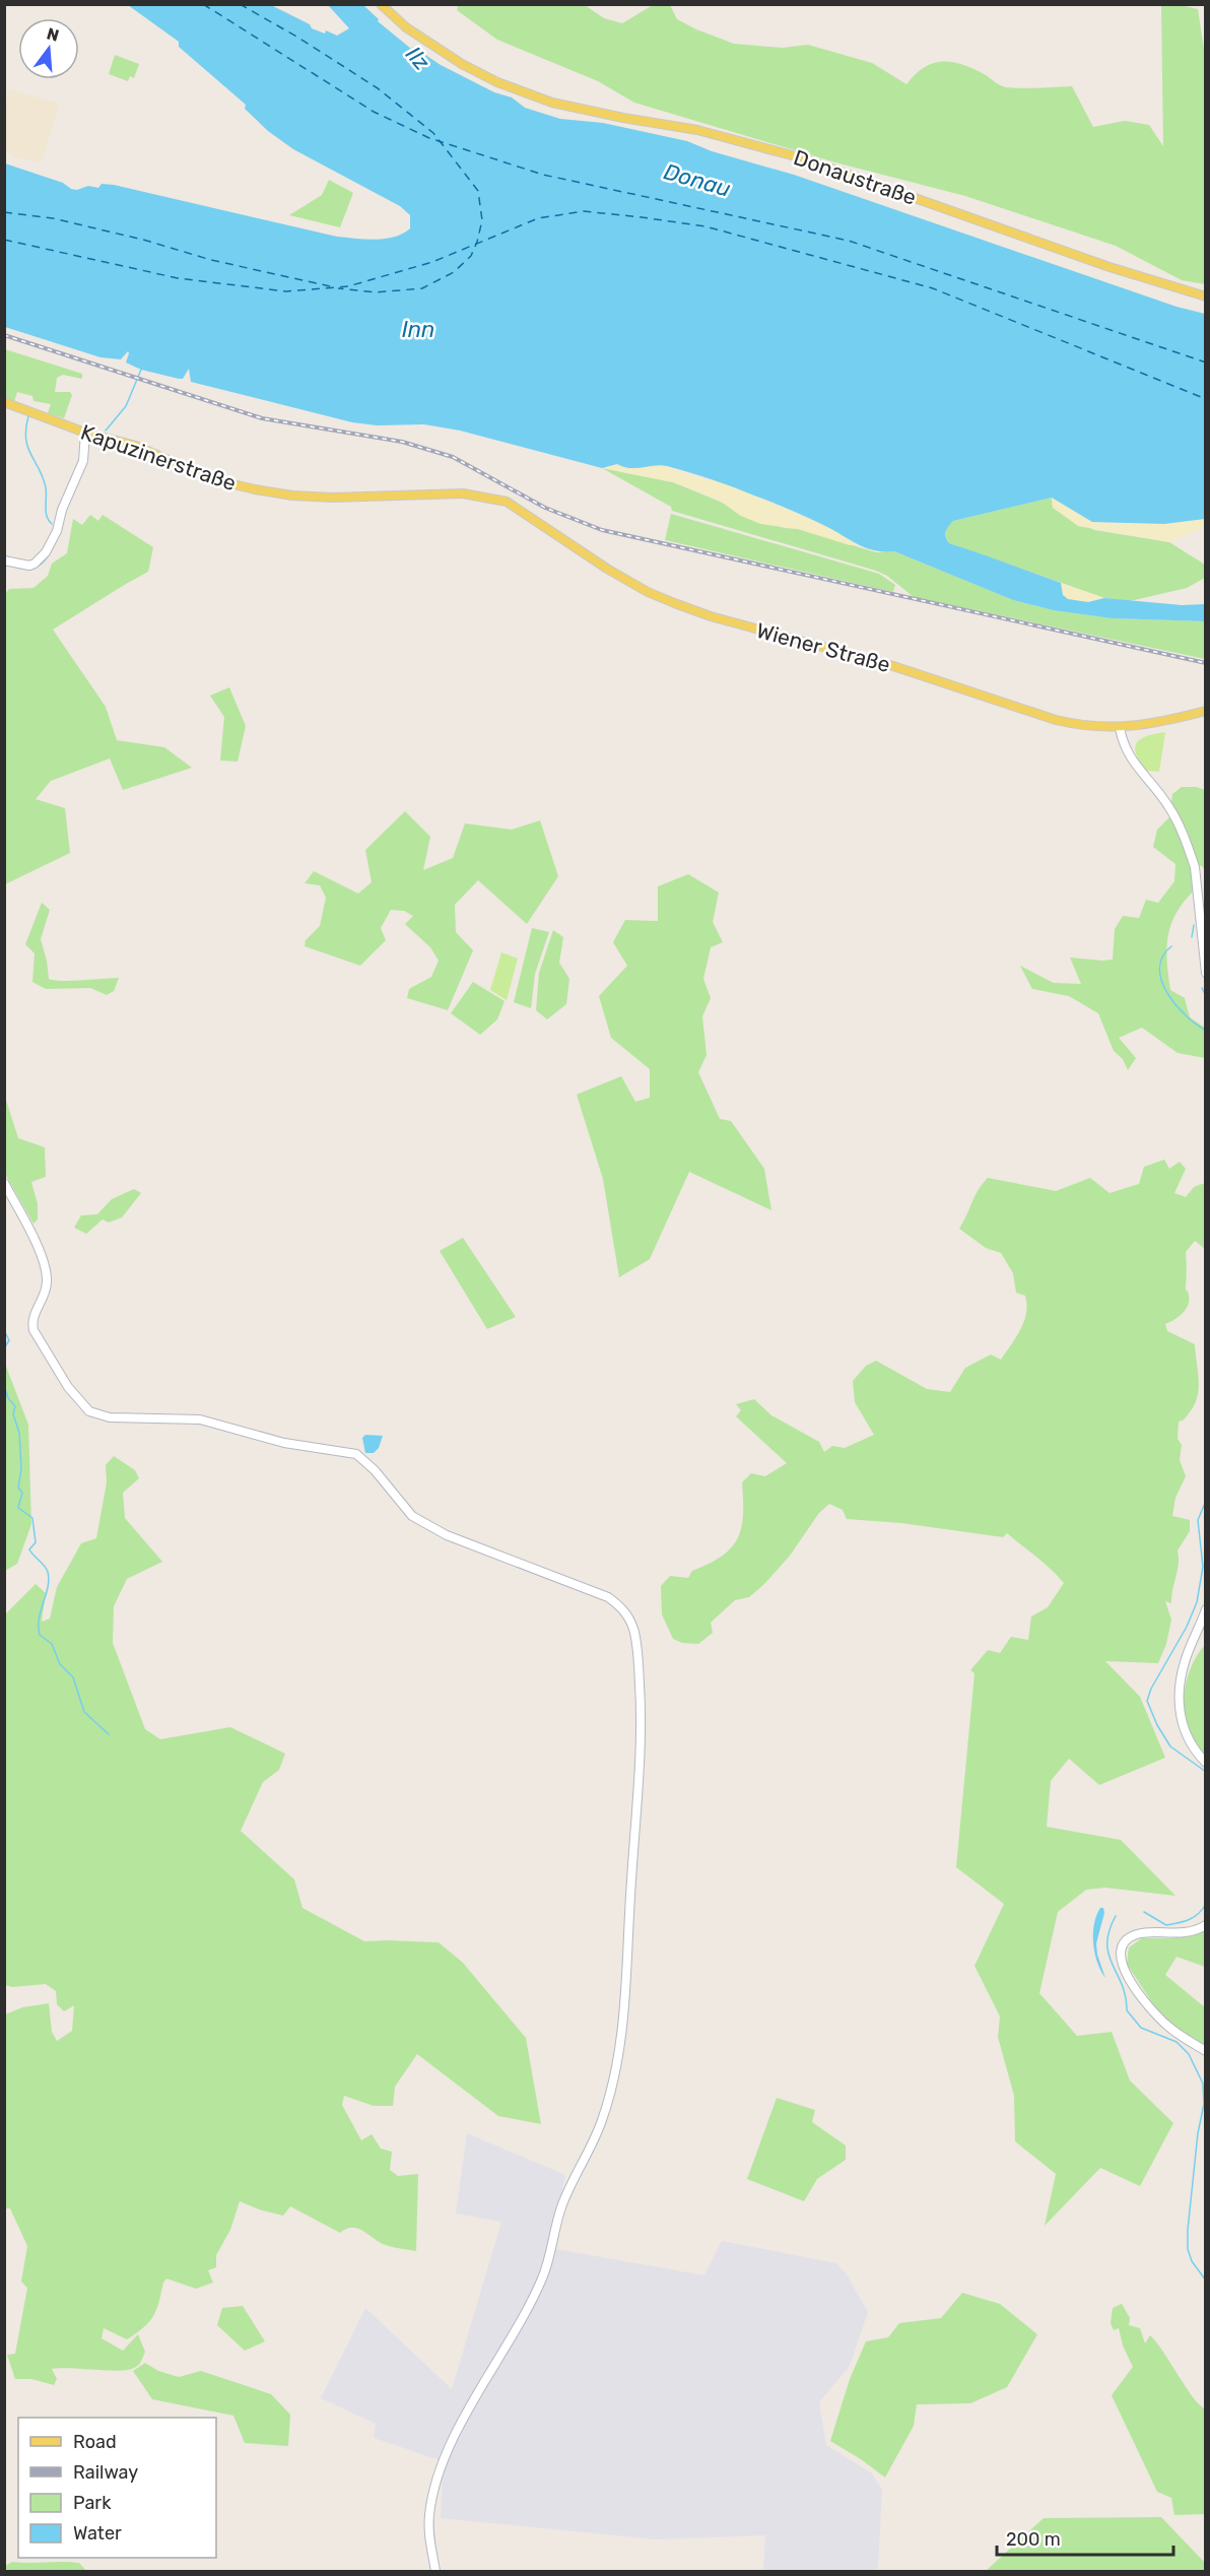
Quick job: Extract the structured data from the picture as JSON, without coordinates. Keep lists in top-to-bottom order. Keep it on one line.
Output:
{"streets":{"main road":["Donaustraße","Kapuzinerstraße","Wiener Straße"]},"crossings":[["Kapuzinerstraße","Wiener Straße"]],"water":["Ilz","Donau","Inn"],"legend":["Road","Railway","Park","Water"],"scale_bar":"200 m","north":"top"}
